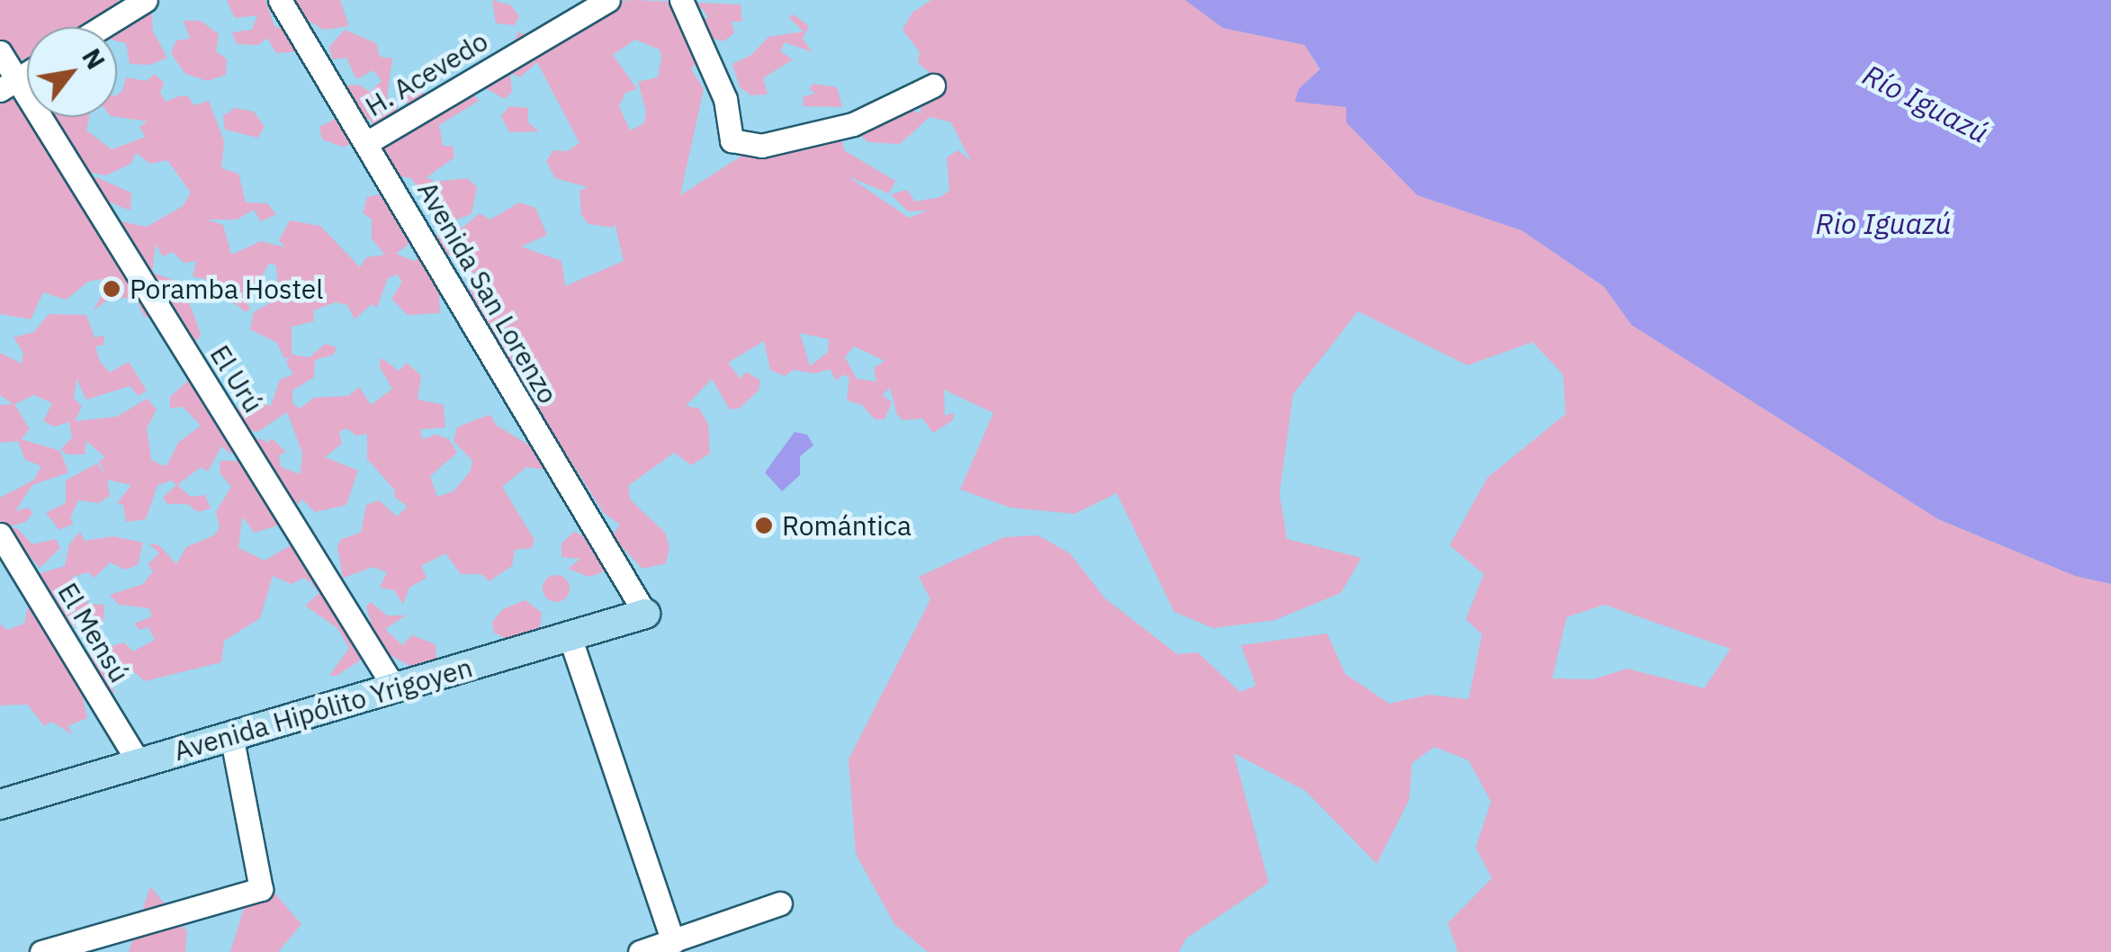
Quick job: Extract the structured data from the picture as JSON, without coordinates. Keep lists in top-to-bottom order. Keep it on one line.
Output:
{"streets":{"main road":["Avenida Hipólito Yrigoyen"],"street":["H. Acevedo","Avenida San Lorenzo","El Urú","El Mensú"]},"crossings":[["H. Acevedo","Avenida San Lorenzo"],["Avenida San Lorenzo","Avenida Hipólito Yrigoyen"],["El Urú","Avenida Hipólito Yrigoyen"],["El Mensú","Avenida Hipólito Yrigoyen"]],"water":["Río Iguazú","Rio Iguazú"],"places":["Poramba Hostel","Romántica"],"north":"top right"}
